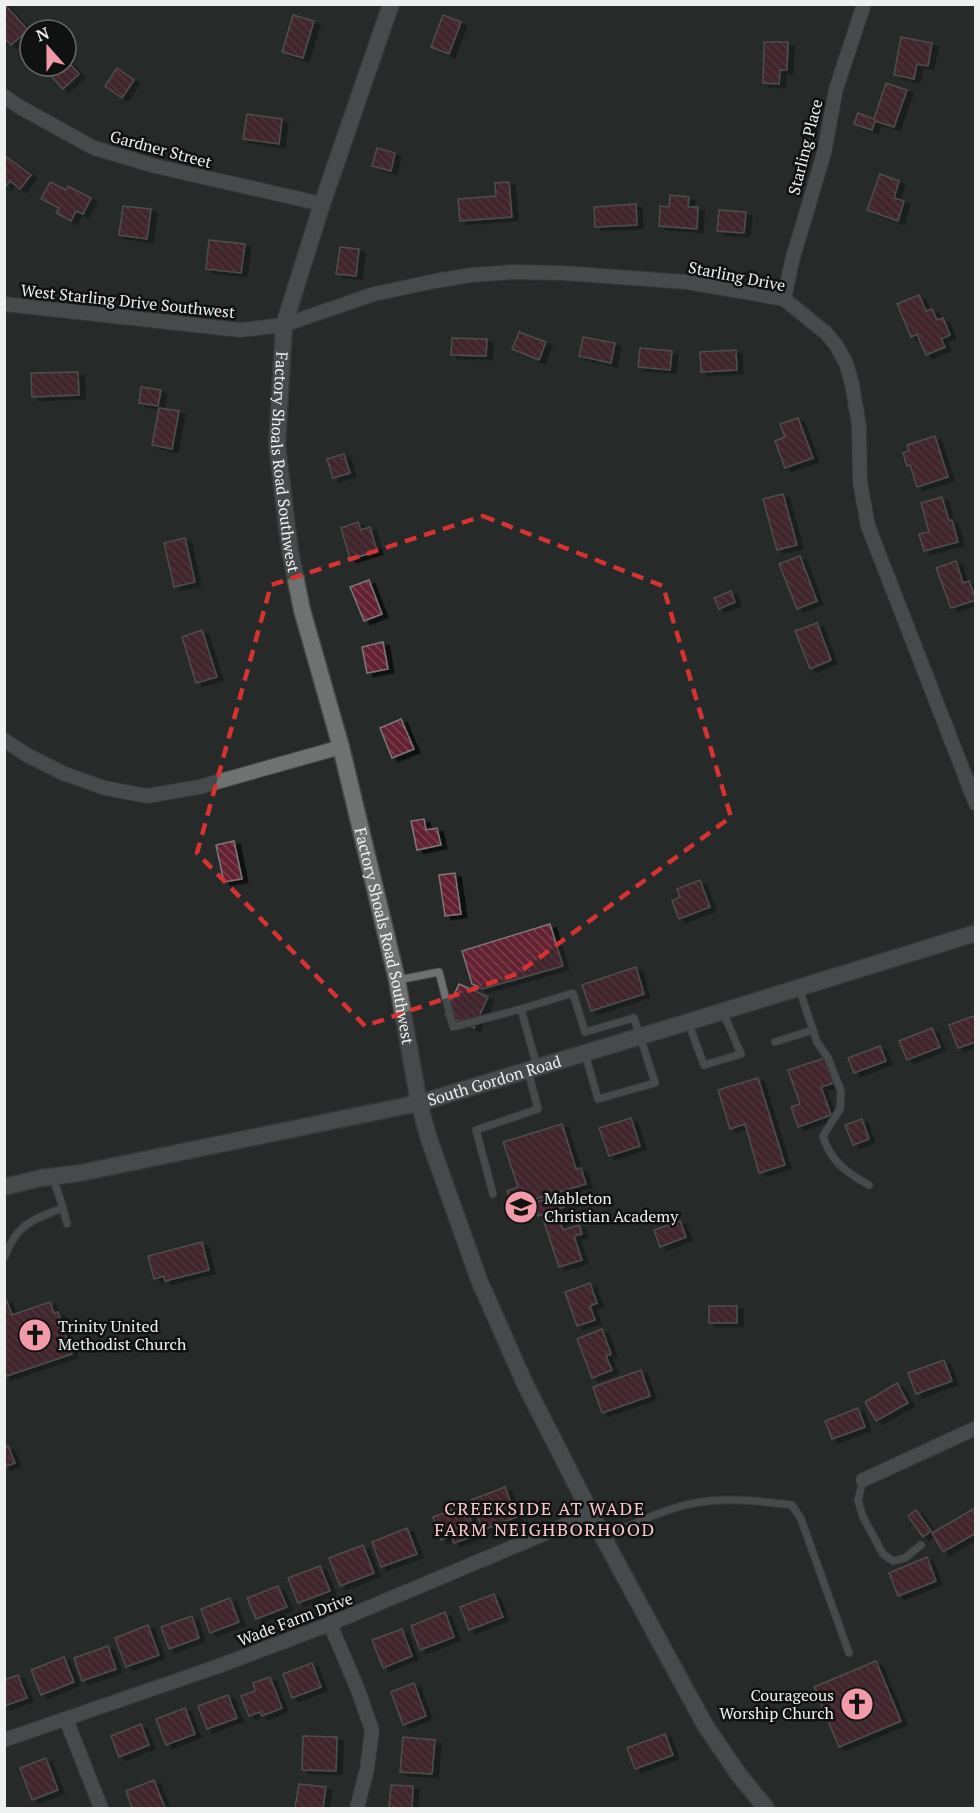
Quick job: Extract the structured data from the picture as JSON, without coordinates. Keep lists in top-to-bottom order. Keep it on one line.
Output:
{"streets":{"street":["Starling Place","Gardner Street","Starling Drive","West Starling Drive Southwest","Factory Shoals Road Southwest","South Gordon Road","Wade Farm Drive"]},"crossings":[["Starling Place","Starling Drive"],["Gardner Street","Factory Shoals Road Southwest"],["Starling Drive","West Starling Drive Southwest"],["Starling Drive","Factory Shoals Road Southwest"],["West Starling Drive Southwest","Factory Shoals Road Southwest"],["Factory Shoals Road Southwest","South Gordon Road"],["Factory Shoals Road Southwest","Wade Farm Drive"]],"districts":["CREEKSIDE AT WADE FARM NEIGHBORHOOD"],"places":{"school or university":["Mableton Christian Academy"],"church":["Trinity United Methodist Church","Courageous Worship Church"]},"north":"top"}
